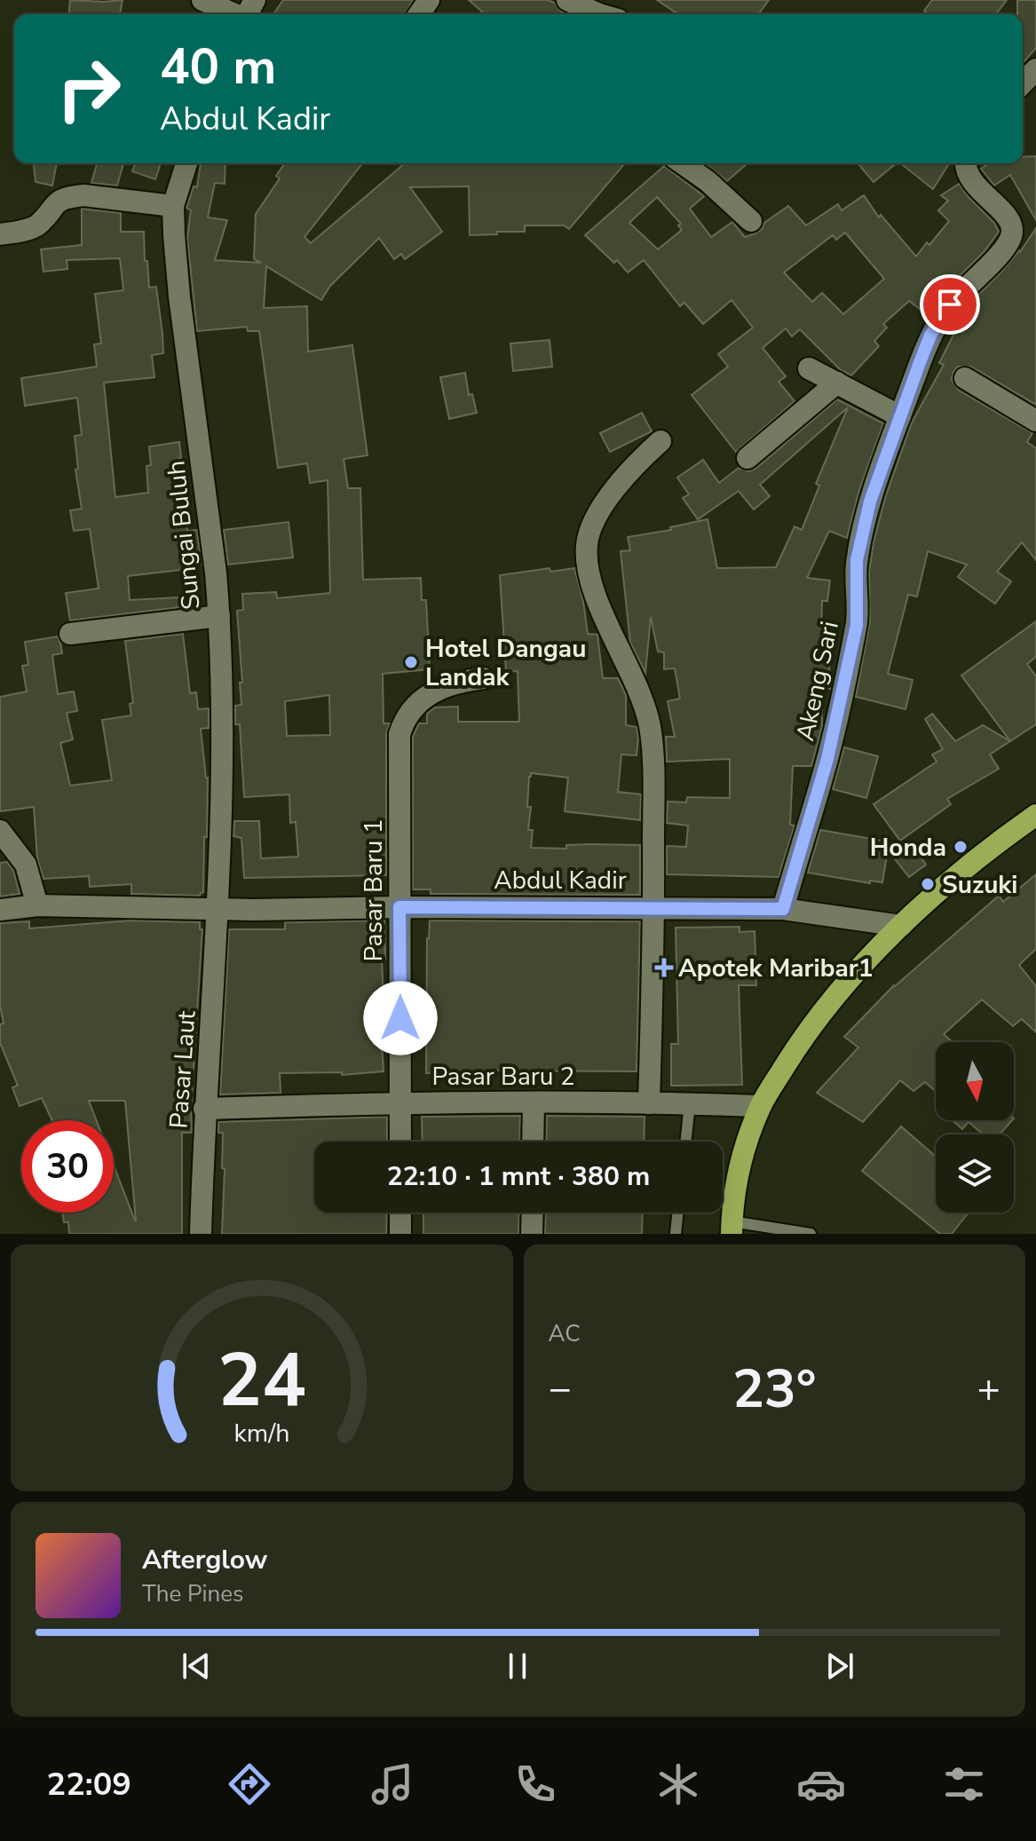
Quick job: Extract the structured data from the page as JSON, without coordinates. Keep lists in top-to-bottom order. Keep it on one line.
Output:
{"streets":{"street":["Sungai Buluh","Akeng Sari","Abdul Kadir","Pasar Baru 1","Pasar Laut","Pasar Baru 2"]},"crossings":[["Sungai Buluh","Abdul Kadir"],["Sungai Buluh","Pasar Laut"],["Akeng Sari","Abdul Kadir"],["Abdul Kadir","Pasar Baru 1"],["Abdul Kadir","Pasar Laut"],["Pasar Baru 1","Pasar Baru 2"],["Pasar Laut","Pasar Baru 2"]],"places":{"other":["Hotel Dangau Landak","Honda","Suzuki"],"health":["Apotek Maribar1"]},"north":"bottom","page":{"turn":["40 m","Abdul Kadir"],"limit":"30","trip":"22:10 · 1 mnt · 380 m","tile":"AC","heat":["−","23°","+"],"song":["Afterglow","The Pines"],"tabs":"22:09","gauge":["24","km/h"]}}
